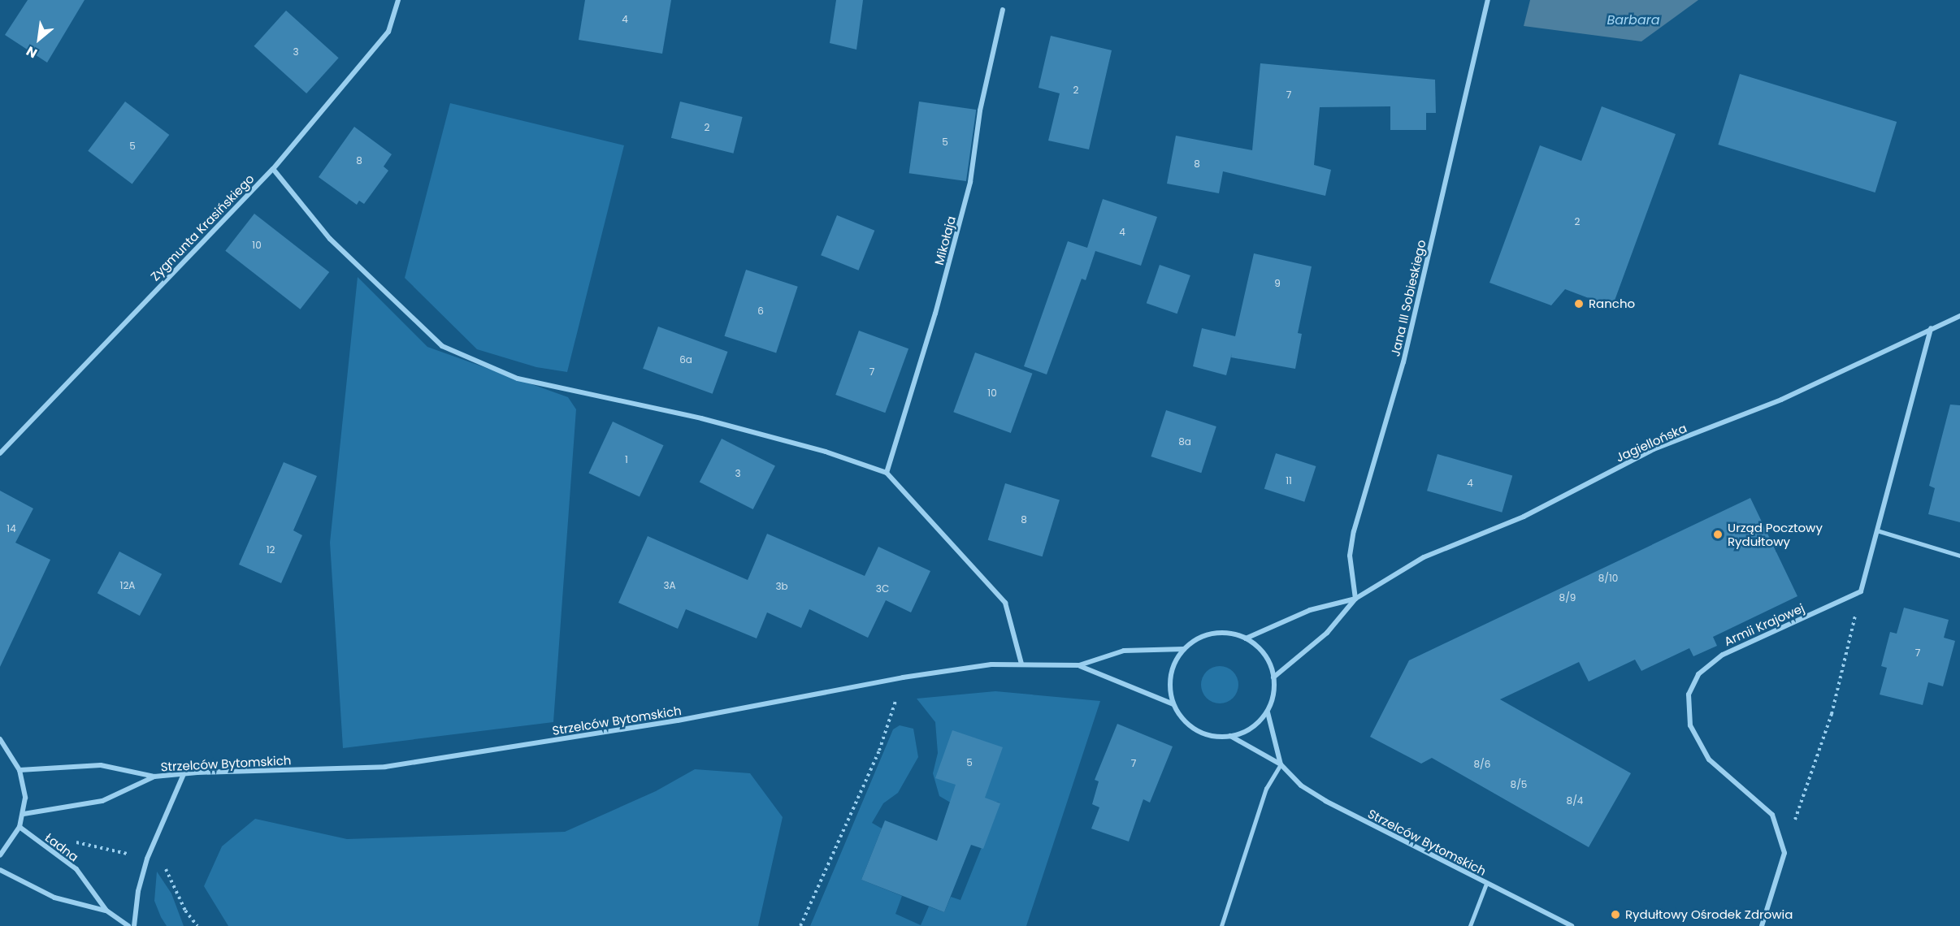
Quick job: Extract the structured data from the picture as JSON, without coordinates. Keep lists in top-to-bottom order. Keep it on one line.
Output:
{"streets":{"street":["Zygmunta Krasińskiego","Mikołaja","Jana III Sobieskiego","Jagiellońska","Armii Krajowej","Strzelców Bytomskich","Ładna"]},"crossings":[["Jana III Sobieskiego","Jagiellońska"]],"water":["Barbara"],"places":["Rancho","Urząd Pocztowy Rydułtowy","Rydułtowy Ośrodek Zdrowia"],"house_numbers":["4","3","2","7","2","5","5","8","8","2","4","10","9","6","6a","7","10","8a","1","3","11","4","8","14","12","8/10","12A","3A","3b","3C","8/9","7","5","7","8/6","8/5","8/4"],"north":"bottom left"}
